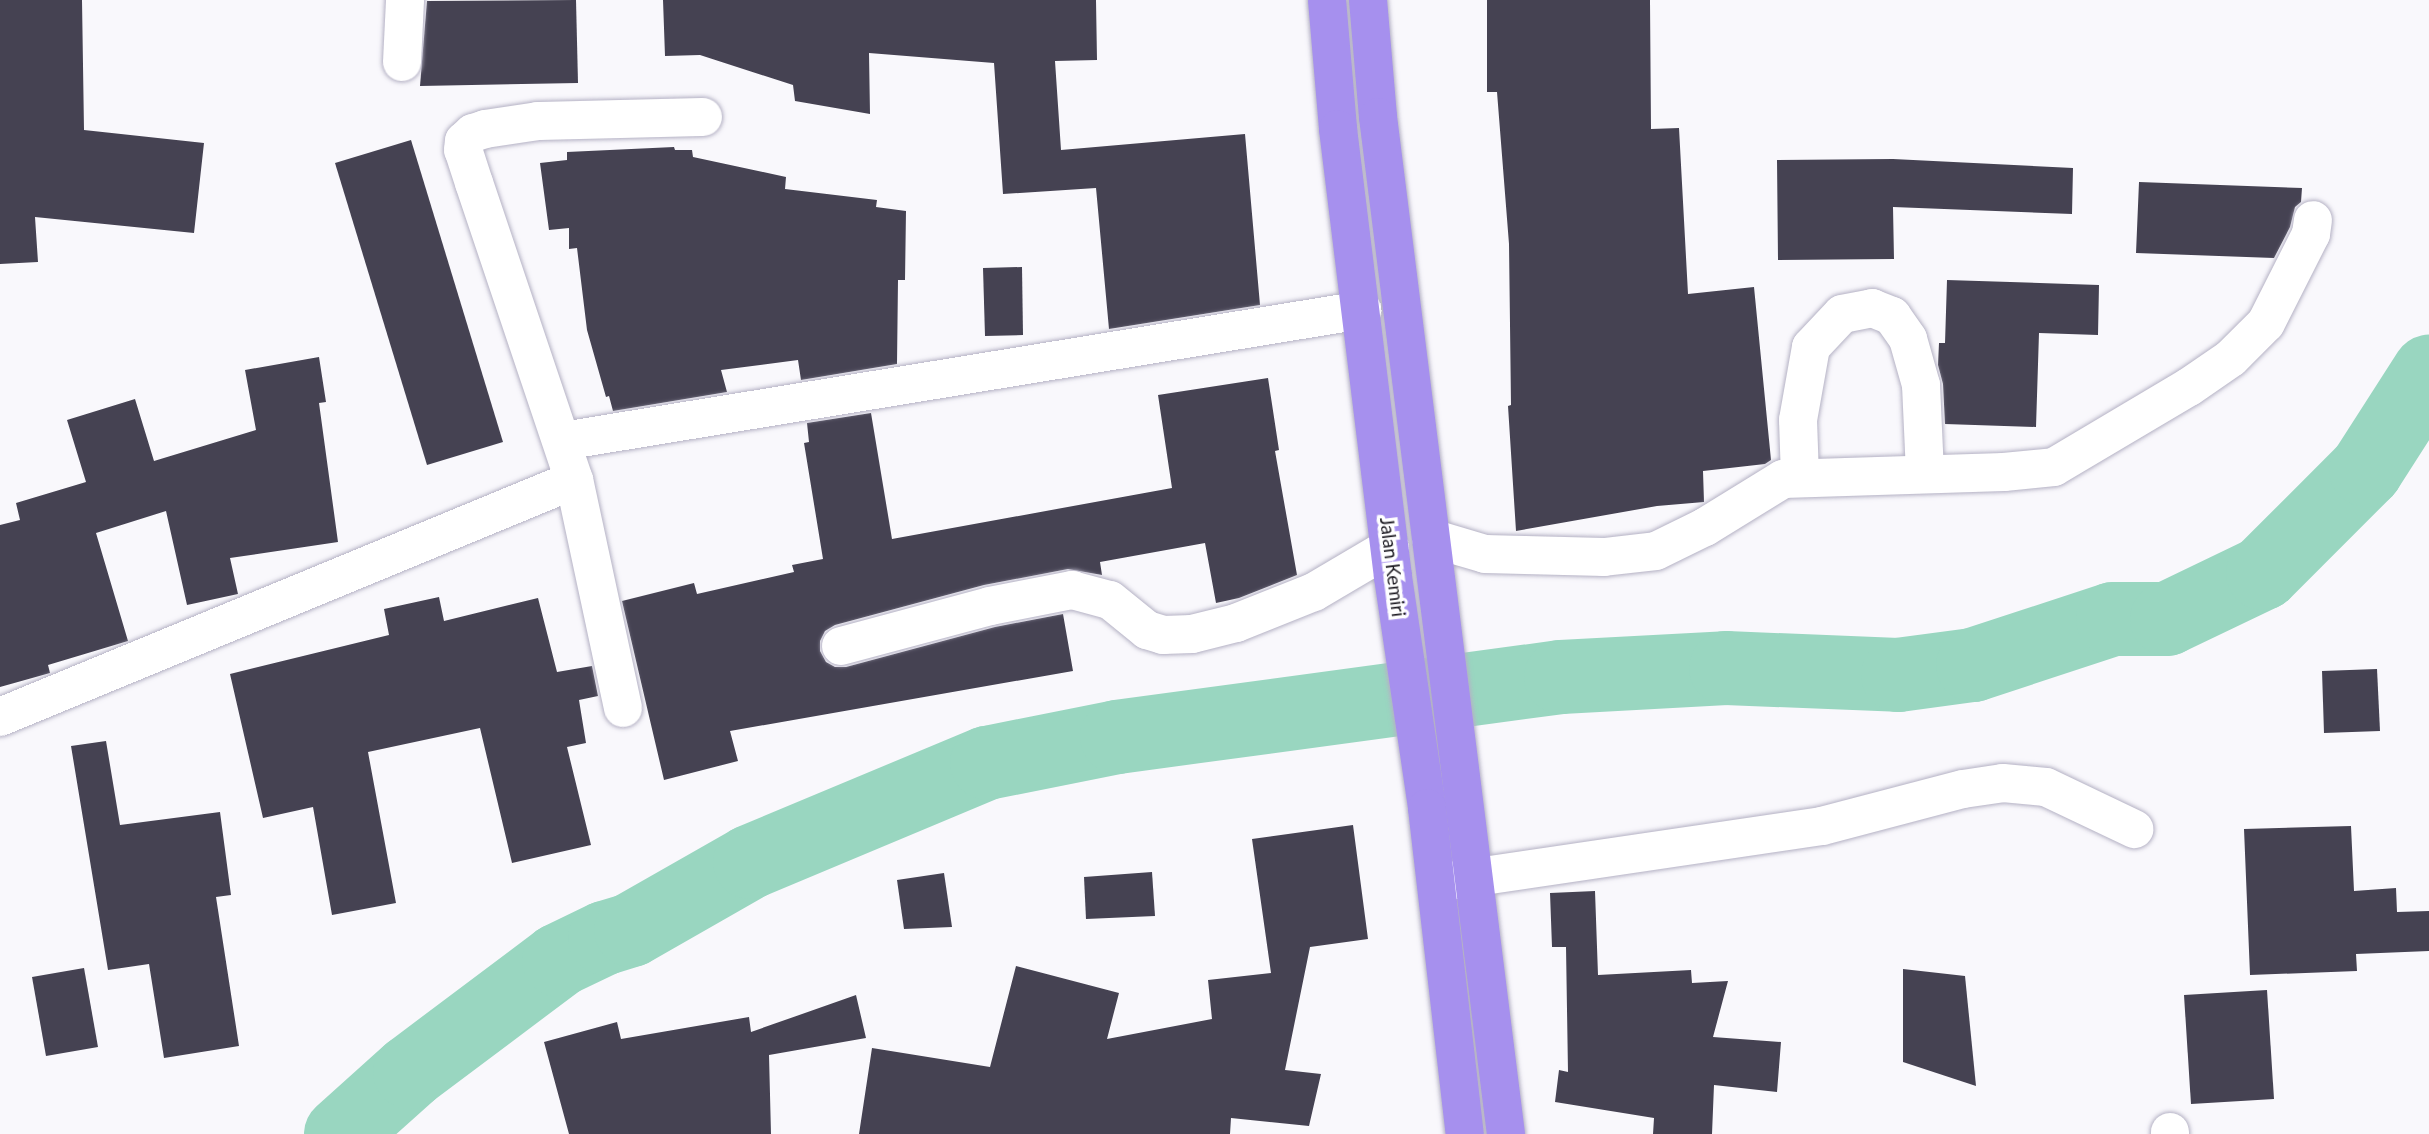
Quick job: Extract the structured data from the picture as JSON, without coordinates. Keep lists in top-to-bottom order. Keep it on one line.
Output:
{"streets":{"highway":["Jalan Kemiri"]}}
